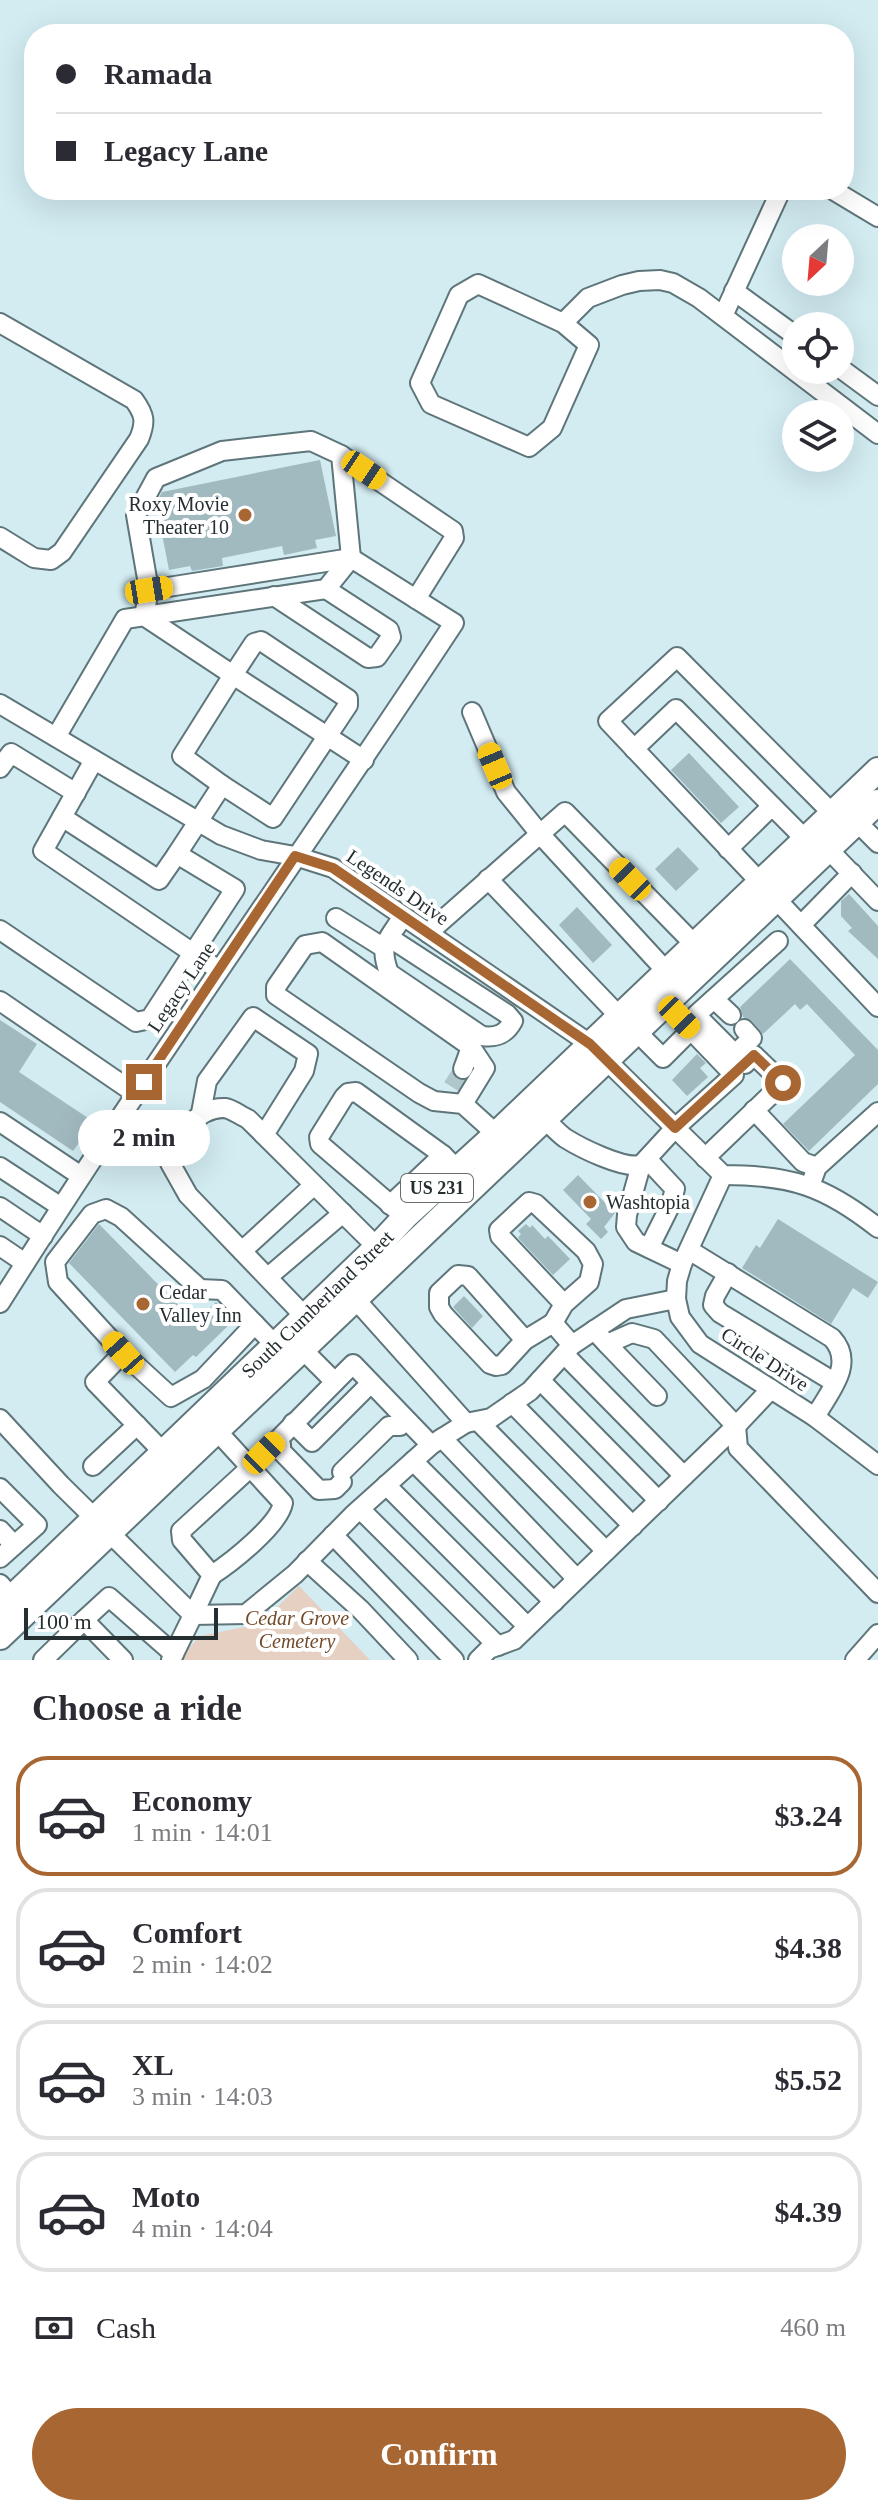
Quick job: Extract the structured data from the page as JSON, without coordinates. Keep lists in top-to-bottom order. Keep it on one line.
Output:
{"streets":{"main road":["US 231","South Cumberland Street"],"street":["Legends Drive","Legacy Lane","Circle Drive"]},"crossings":[["Legends Drive","Legacy Lane"],["Legends Drive","South Cumberland Street"]],"parks":["Cedar Grove Cemetery"],"places":["Roxy Movie Theater 10","Washtopia","Cedar Valley Inn"],"scale_bar":"100 m","north":"bottom left","page":{"banner":["Ramada","Legacy Lane"],"bubble":"2 min","scale":"100 m","heading":"Choose a ride","list":[{"name":"Economy","note":"1 min · 14:01","value":"$3.24"},{"name":"Comfort","note":"2 min · 14:02","value":"$4.38"},{"name":"XL","note":"3 min · 14:03","value":"$5.52"},{"name":"Moto","note":"4 min · 14:04","value":"$4.39"}],"pay":["Cash","460 m"],"buttons":"Confirm"}}
